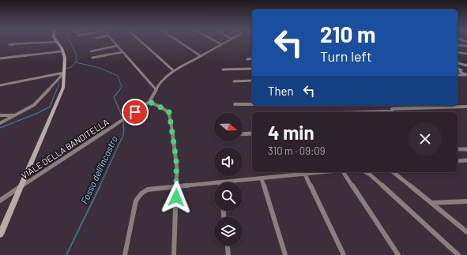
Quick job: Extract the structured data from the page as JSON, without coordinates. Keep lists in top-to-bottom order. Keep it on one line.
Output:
{"streets":{"street":["VIALE DELLA BANDITELLA"]},"water":["Fosso dell'Incastro"],"north":"right","page":{"turn":["210 m","Turn left"],"then":"Then","heading":["4 min","310 m · 09:09"]}}
